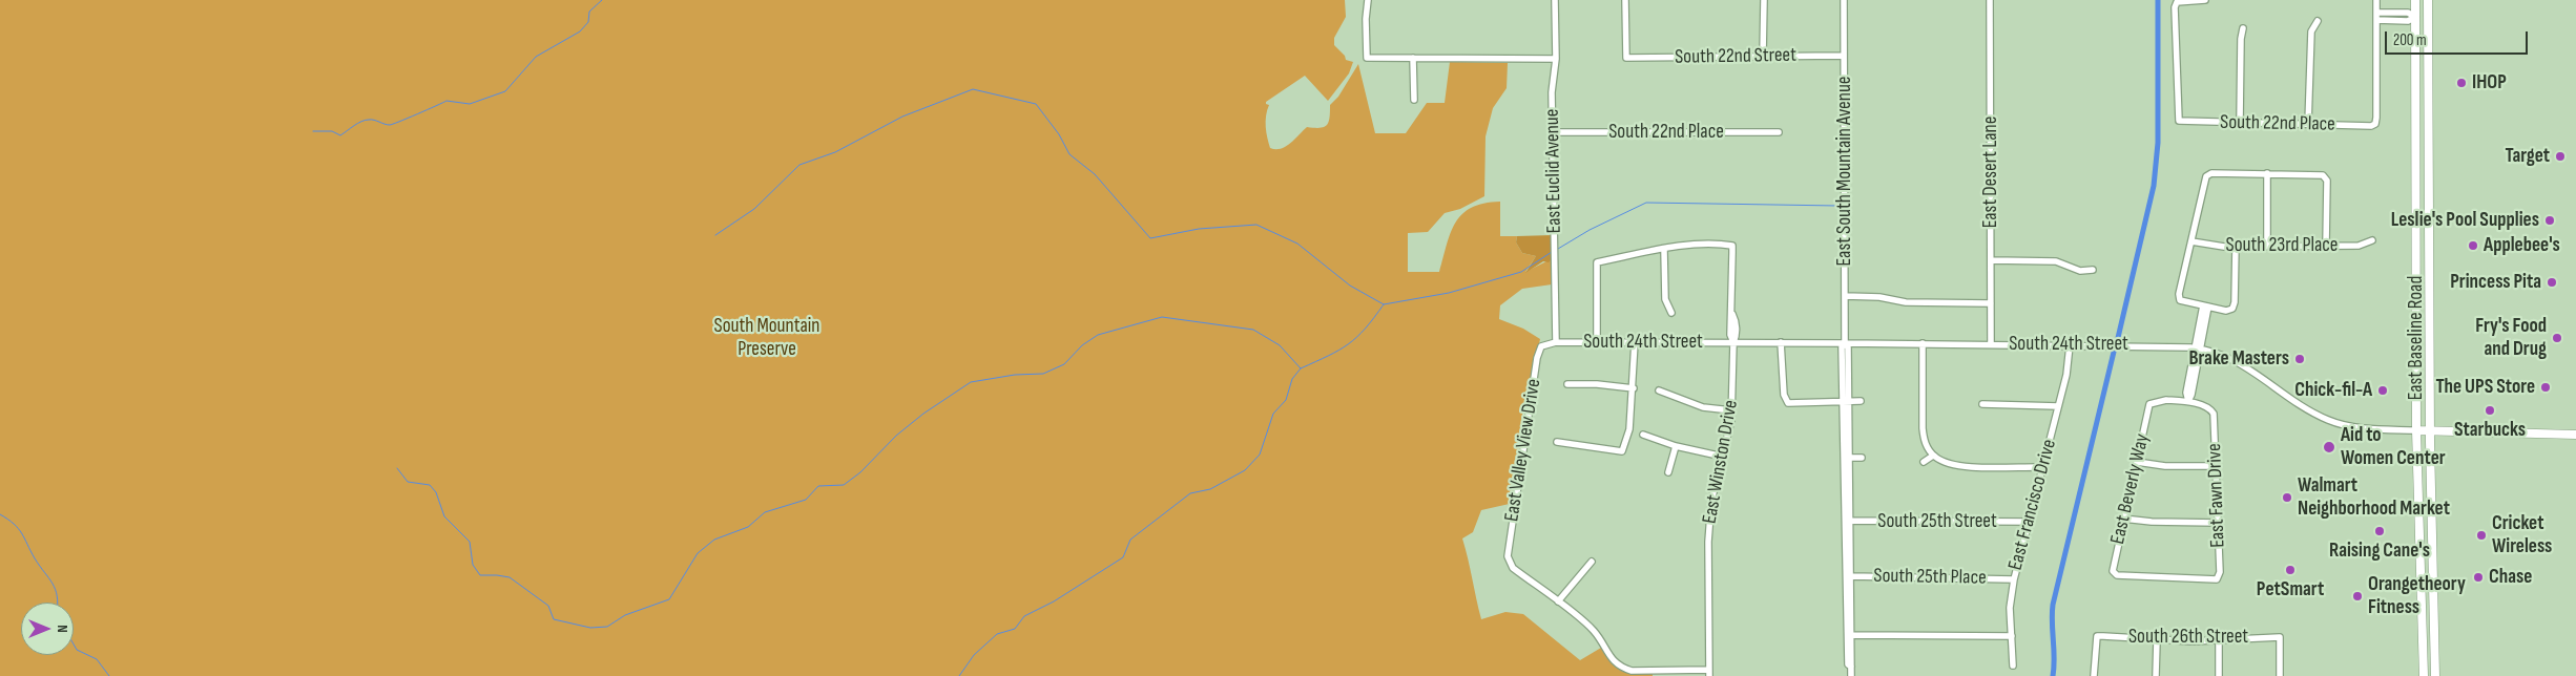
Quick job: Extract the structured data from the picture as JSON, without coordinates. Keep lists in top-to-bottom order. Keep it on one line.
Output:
{"streets":{"main road":["East Baseline Road","South 24th Street"],"street":["South 22nd Street","South 22nd Place","East Euclid Avenue","East South Mountain Avenue","East Desert Lane","South 23rd Place","East Valley View Drive","East Winston Drive","East Beverly Way","East Fawn Drive","East Francisco Drive","South 25th Street","South 25th Place","South 26th Street"]},"crossings":[["South 22nd Street","East South Mountain Avenue"],["South 22nd Place","East Euclid Avenue"],["East Euclid Avenue","South 24th Street"],["East South Mountain Avenue","South 24th Street"],["East South Mountain Avenue","South 25th Street"],["East South Mountain Avenue","South 25th Place"],["East Desert Lane","South 24th Street"],["East Baseline Road","South 24th Street"],["South 24th Street","East Valley View Drive"],["South 24th Street","East Winston Drive"],["South 24th Street","East Francisco Drive"],["East Beverly Way","East Fawn Drive"],["East Francisco Drive","South 25th Street"],["East Francisco Drive","South 25th Place"]],"parks":["South Mountain Preserve"],"places":["IHOP","Target","Leslie's Pool Supplies","Applebee's","Princess Pita","Fry's Food and Drug","Brake Masters","The UPS Store","Chick-fil-A","Starbucks","Aid to Women Center","Walmart Neighborhood Market","Raising Cane's","Cricket Wireless","PetSmart","Chase","Orangetheory Fitness"],"scale_bar":"200 m","north":"right"}
